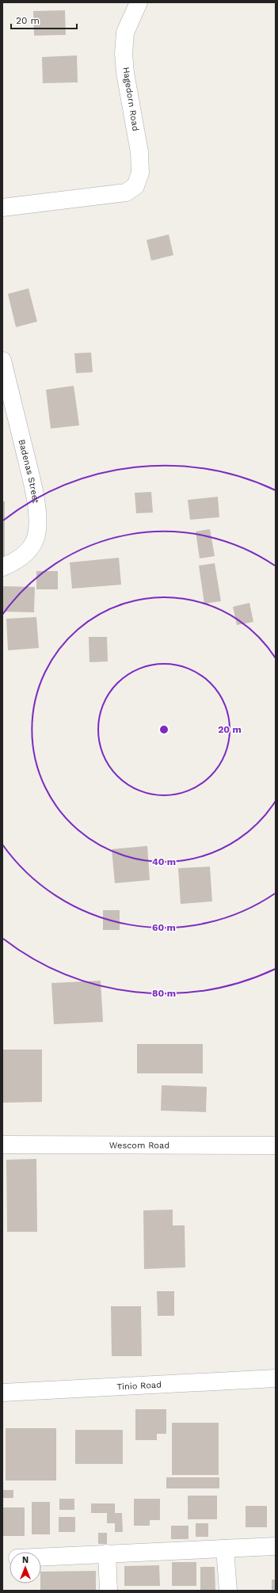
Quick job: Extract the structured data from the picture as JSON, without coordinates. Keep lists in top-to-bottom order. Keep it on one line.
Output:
{"streets":{"street":["Hagedorn Road","Badenas Street","Wescom Road","Tinio Road"]},"scale_bar":"20 m","north":"top","rings":["20 m","40 m","60 m","80 m"]}
